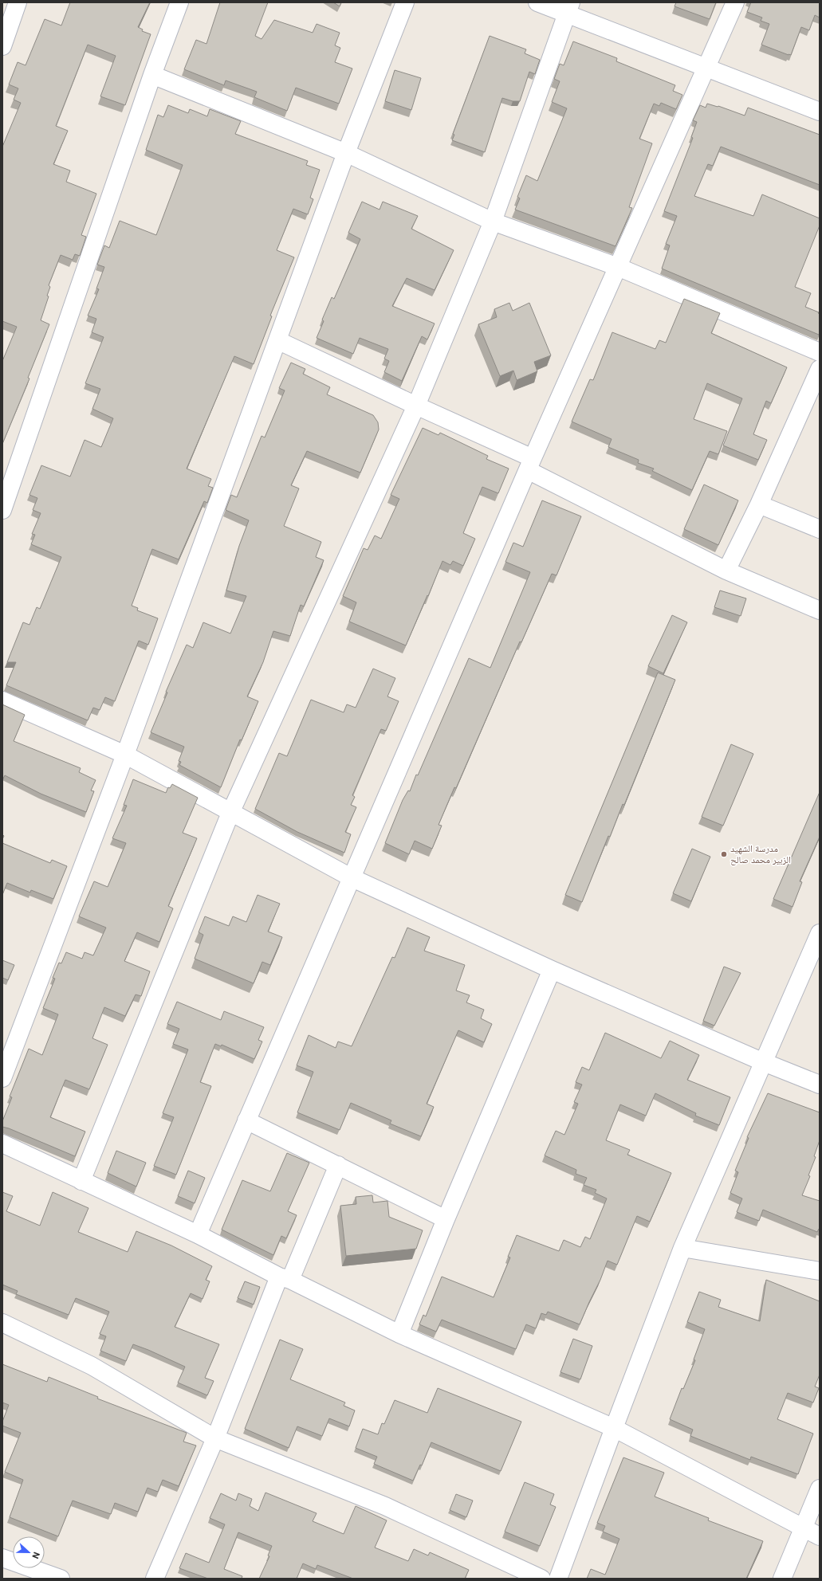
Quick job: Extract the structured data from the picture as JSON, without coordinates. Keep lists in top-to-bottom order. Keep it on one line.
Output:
{"places":["مدرسة الشهيد الزبير محمد صالح"],"north":"right"}
